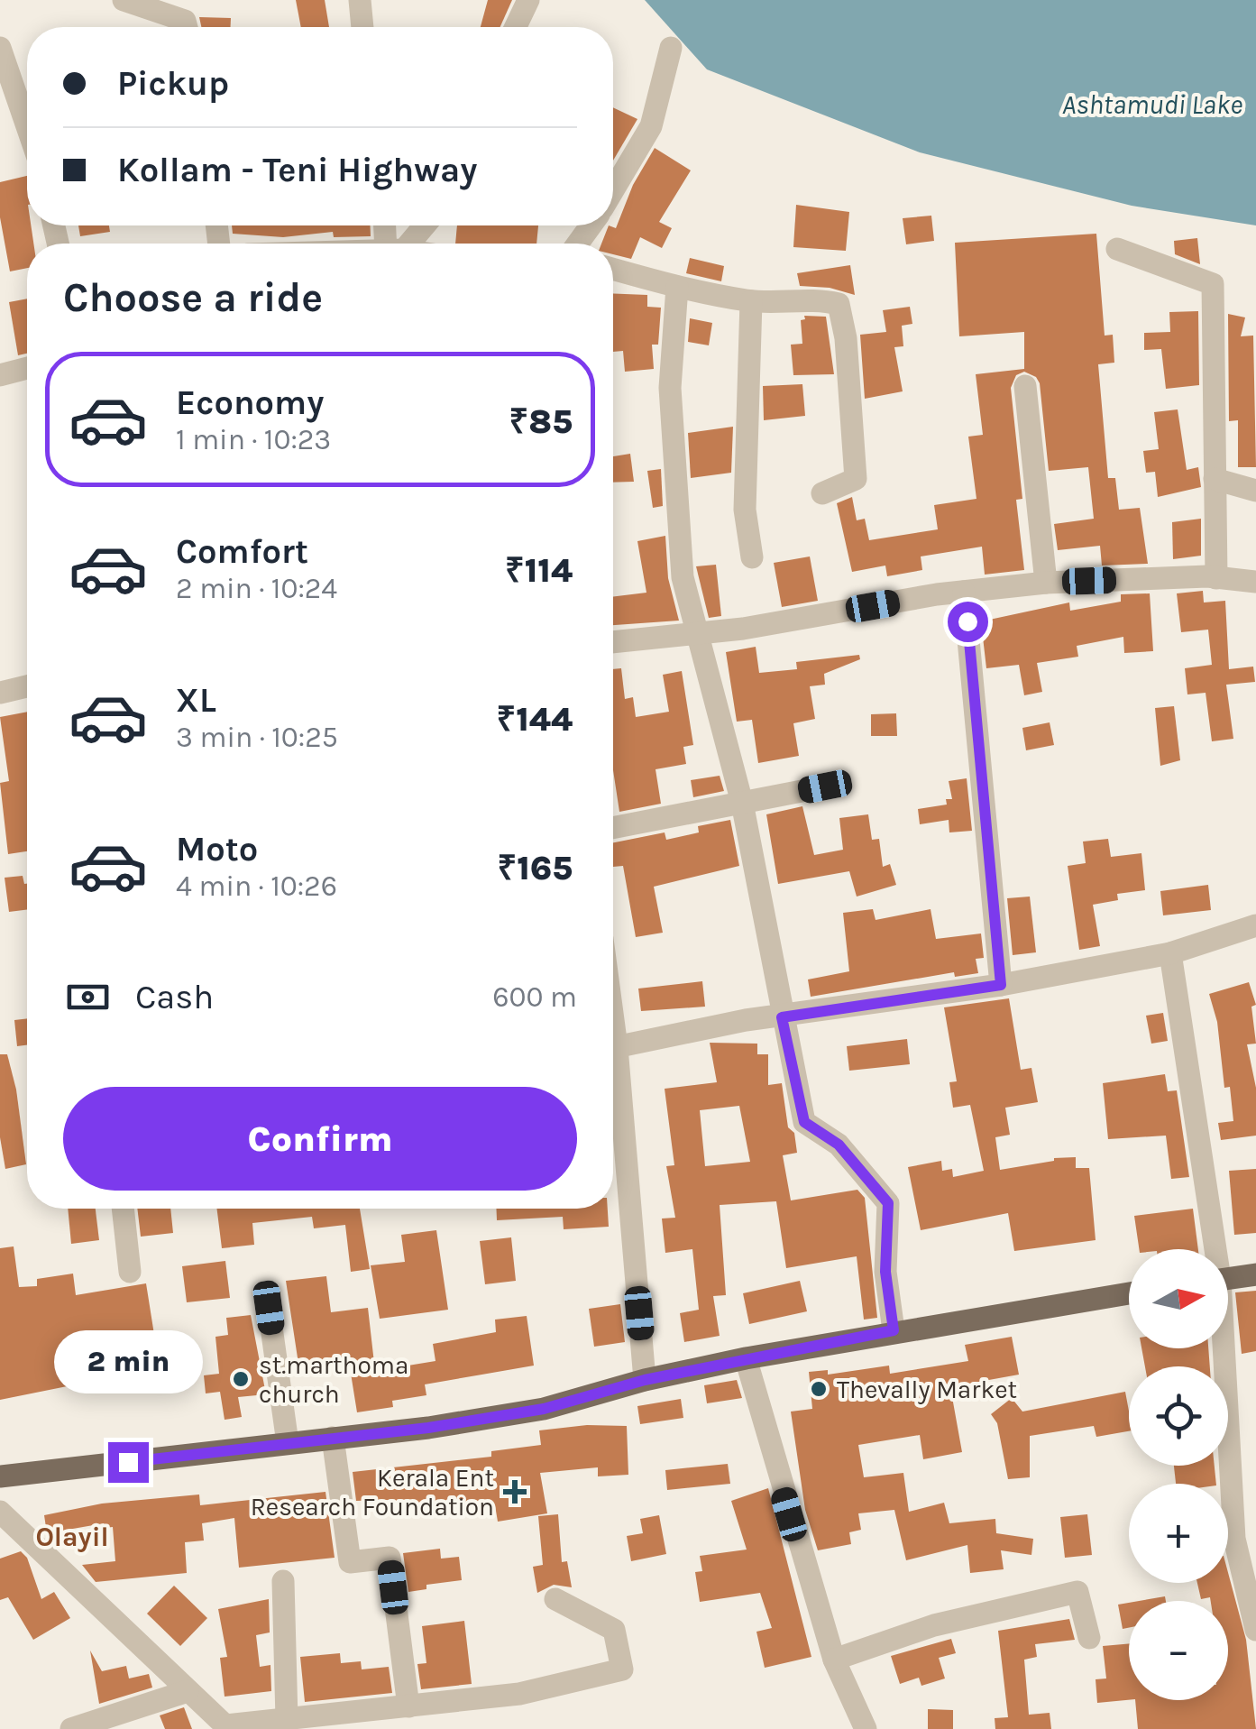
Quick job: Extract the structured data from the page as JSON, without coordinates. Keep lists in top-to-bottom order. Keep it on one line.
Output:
{"districts":["Olayil"],"water":["Ashtamudi Lake"],"places":{"other":["st.marthoma church","Thevally Market"],"health":["Kerala Ent Research Foundation"]},"north":"right","page":{"banner":["Pickup","Kollam - Teni Highway"],"heading":"Choose a ride","list":[{"name":"Economy","note":"1 min · 10:23","value":"₹85"},{"name":"Comfort","note":"2 min · 10:24","value":"₹114"},{"name":"XL","note":"3 min · 10:25","value":"₹144"},{"name":"Moto","note":"4 min · 10:26","value":"₹165"}],"pay":["Cash","600 m"],"buttons":"Confirm","map_buttons":["+","−"],"bubble":"2 min"}}
